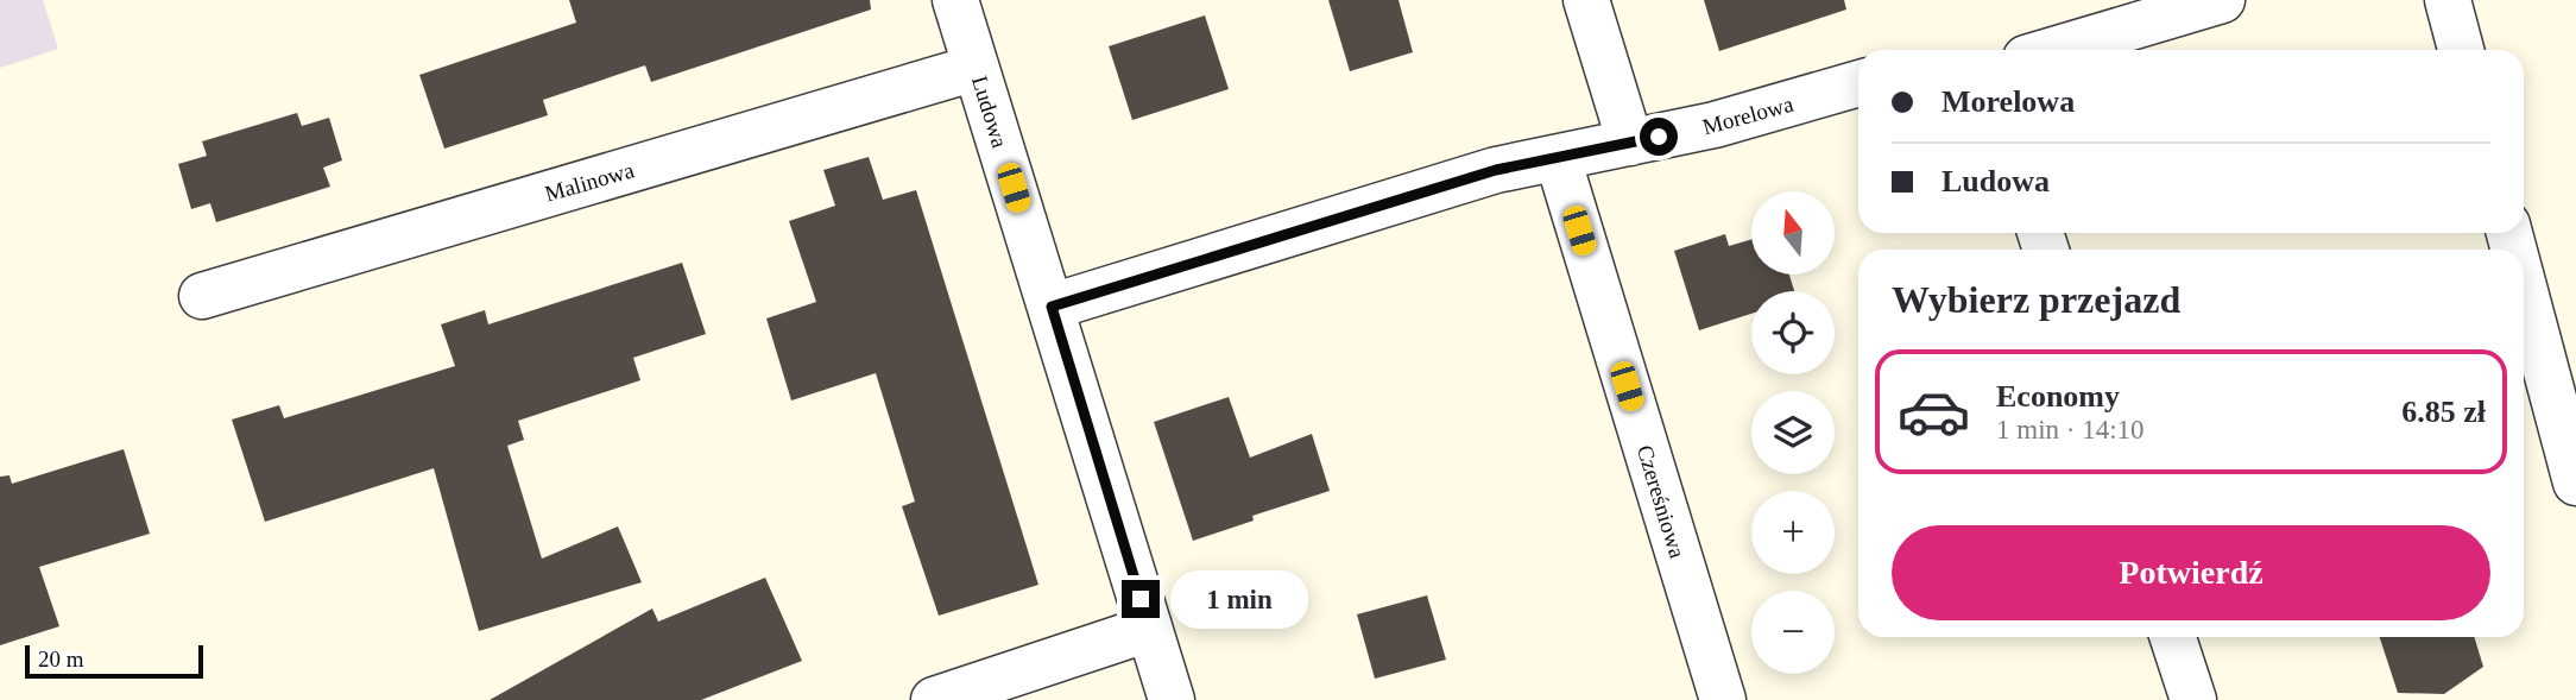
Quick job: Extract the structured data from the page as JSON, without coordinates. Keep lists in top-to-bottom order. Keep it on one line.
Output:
{"streets":{"street":["Ludowa","Morelowa","Malinowa","Czereśniowa"]},"crossings":[["Ludowa","Morelowa"],["Ludowa","Malinowa"],["Morelowa","Czereśniowa"]],"scale_bar":"20 m","north":"top","page":{"banner":["Morelowa","Ludowa"],"map_buttons":["+","−"],"heading":"Wybierz przejazd","list":[{"name":"Economy","note":"1 min · 14:10","value":"6.85 zł"}],"buttons":"Potwierdź","bubble":"1 min","scale":"20 m"}}
